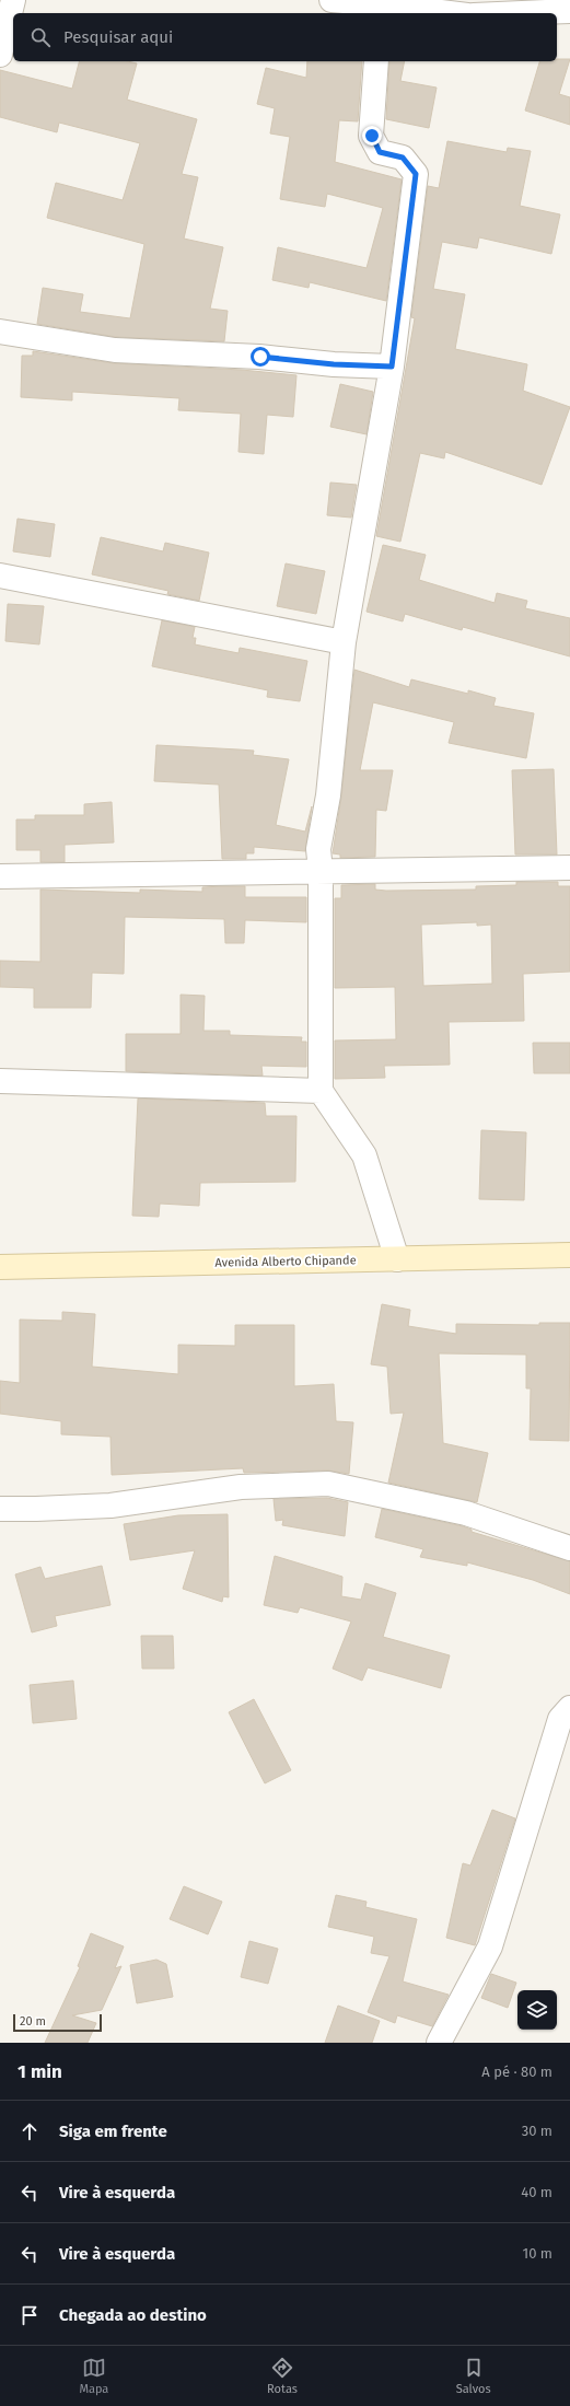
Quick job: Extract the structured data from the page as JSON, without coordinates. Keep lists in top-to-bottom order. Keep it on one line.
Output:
{"streets":{"main road":["Avenida Alberto Chipande"]},"scale_bar":"20 m","page":{"search":"Pesquisar aqui","scale":"20 m","heading":["1 min","A pé · 80 m"],"list":[["Siga em frente","30 m"],["Vire à esquerda","40 m"],["Vire à esquerda","10 m"],"Chegada ao destino"],"nav":["Mapa","Rotas","Salvos"]}}
